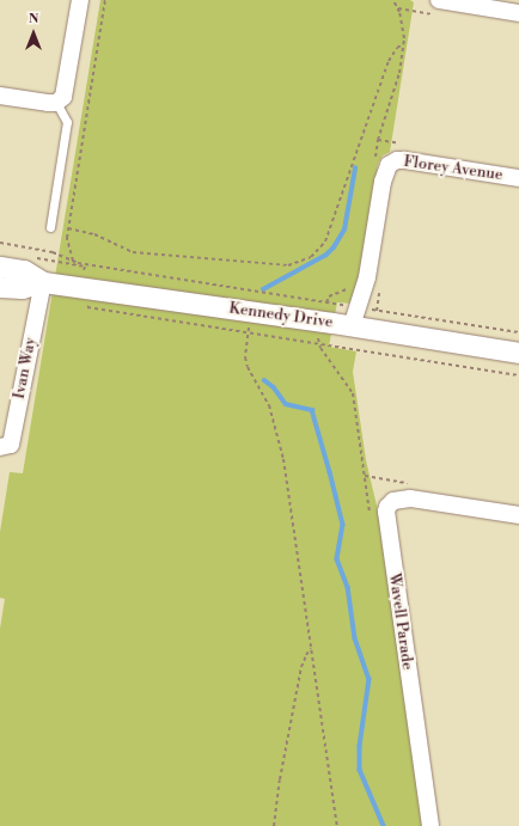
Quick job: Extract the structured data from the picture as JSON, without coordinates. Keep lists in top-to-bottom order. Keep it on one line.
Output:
{"streets":{"street":["Florey Avenue","Kennedy Drive","Ivan Way","Wavell Parade"]},"crossings":[["Florey Avenue","Kennedy Drive"],["Kennedy Drive","Ivan Way"]],"north":"top"}
